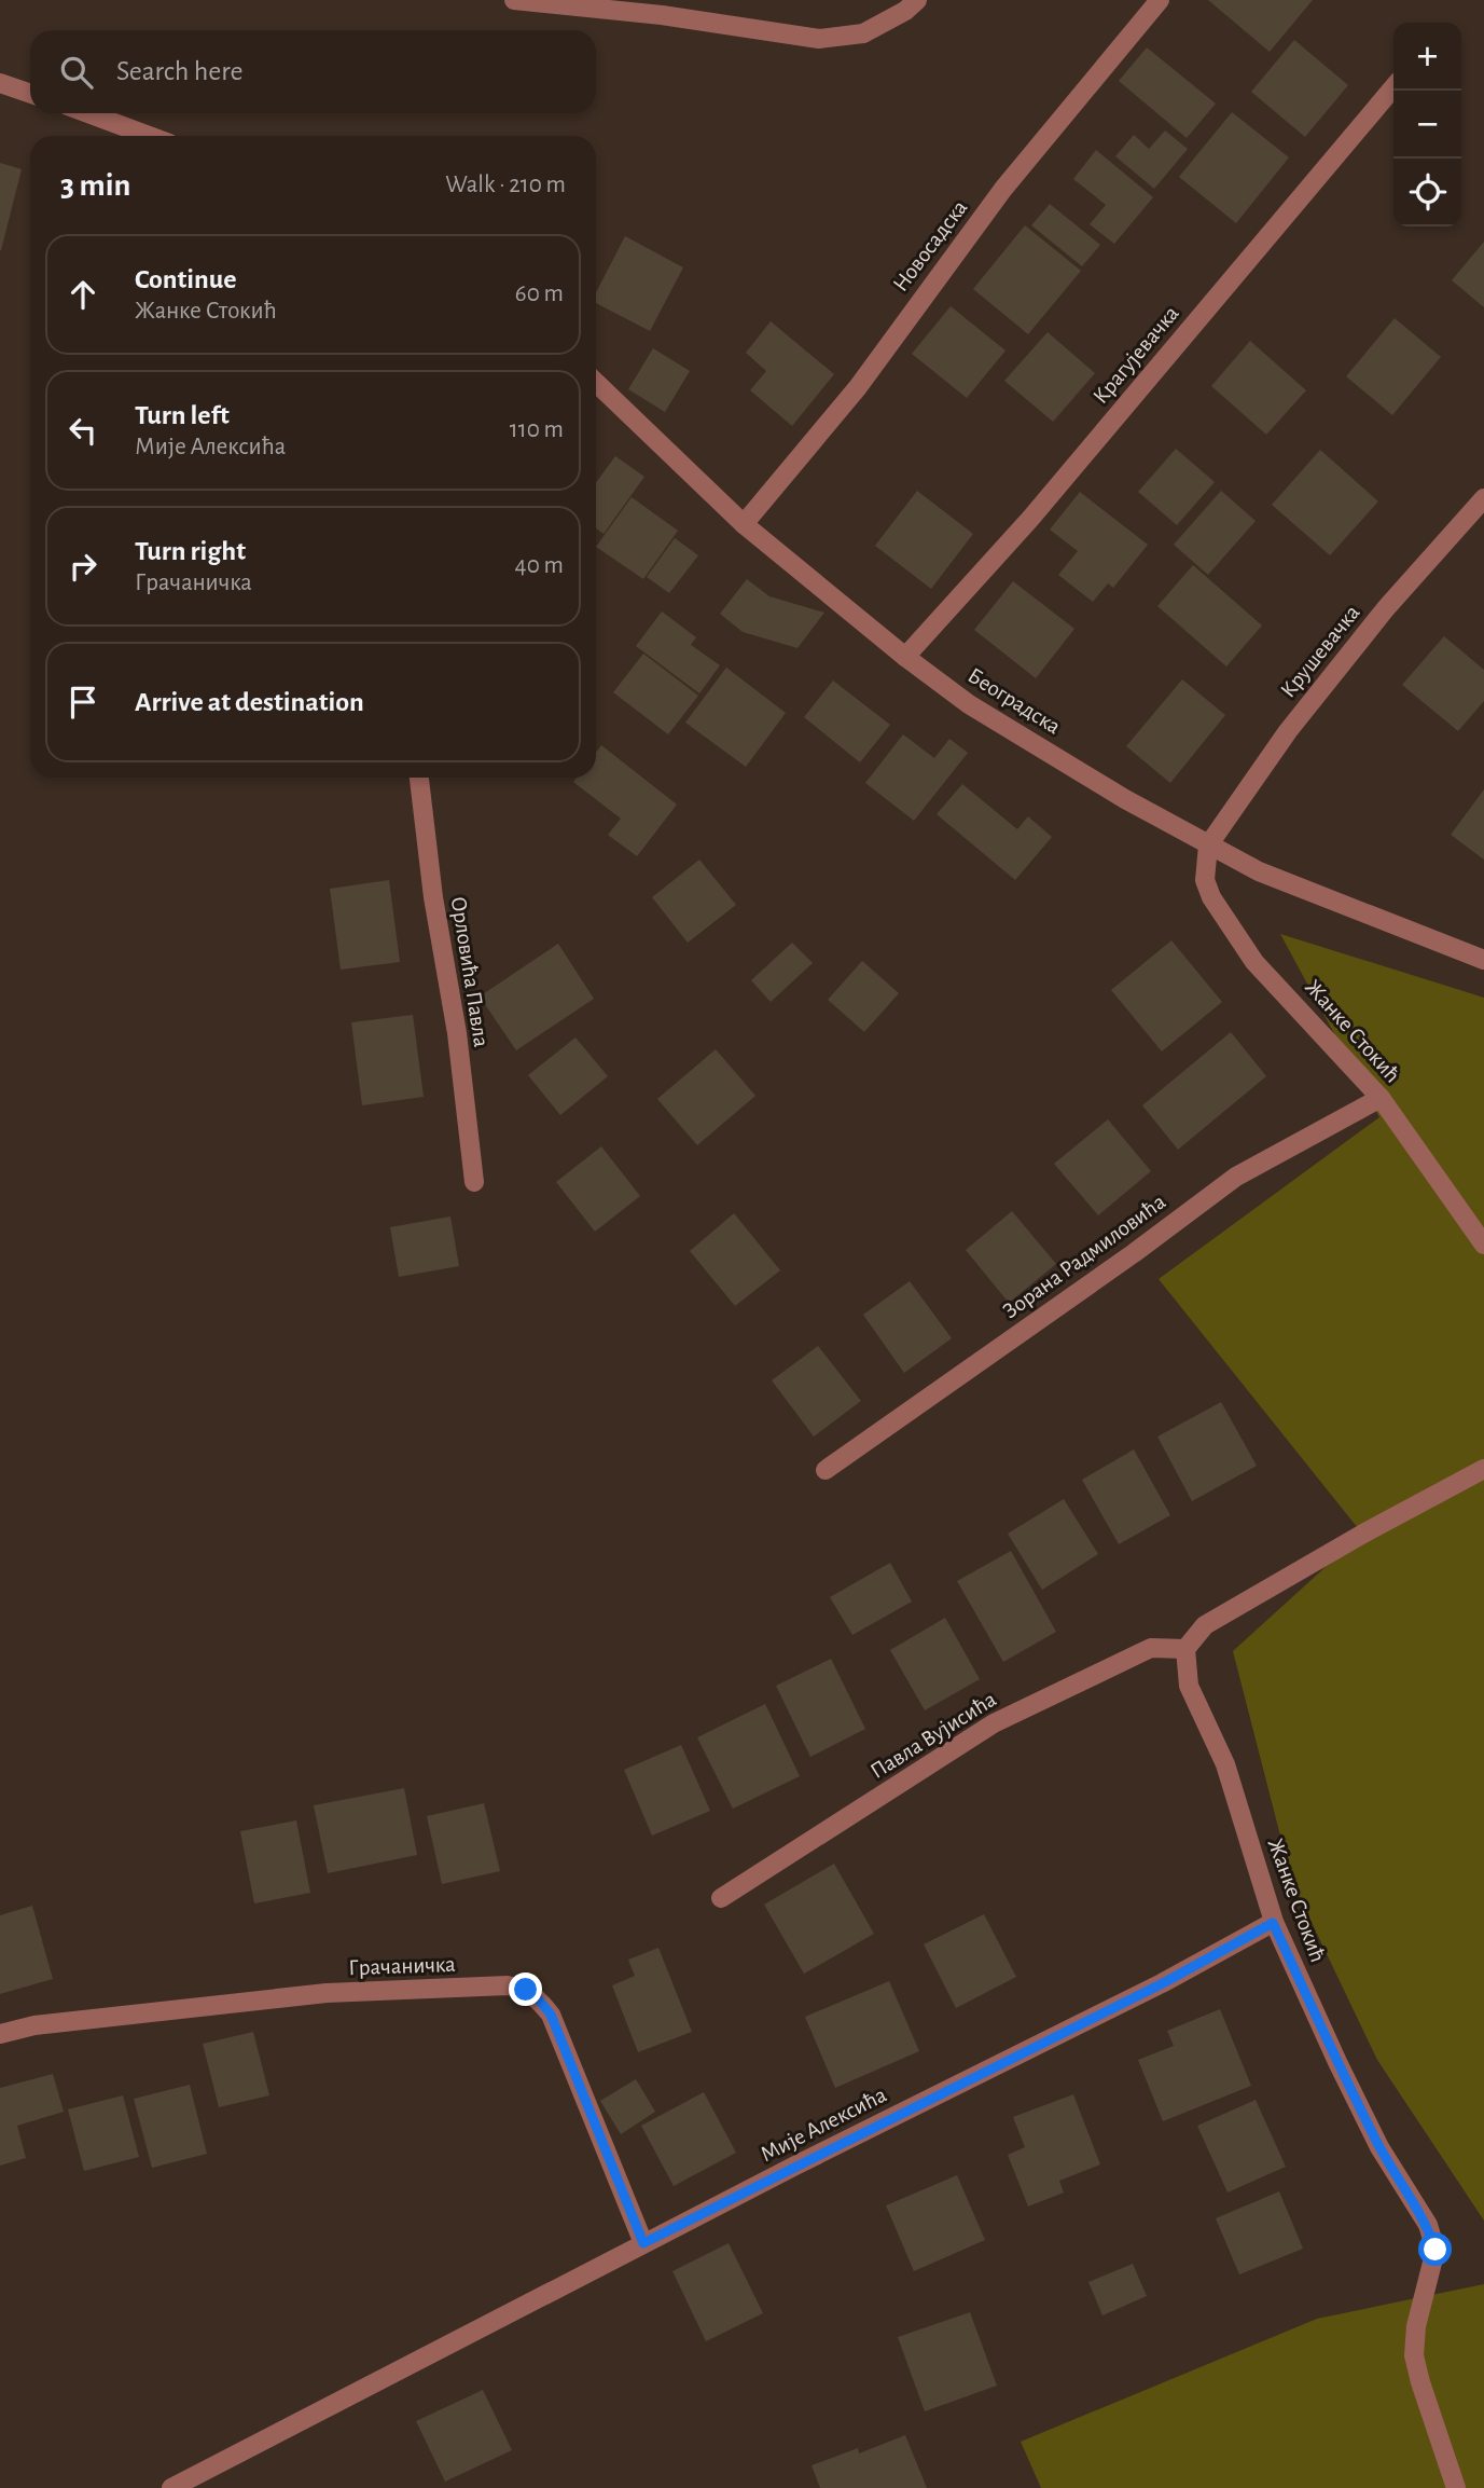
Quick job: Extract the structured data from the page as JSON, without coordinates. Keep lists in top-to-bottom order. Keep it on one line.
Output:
{"streets":{"street":["Новосадска","Крагујевачка","Крушевачка","Београдска","Орловића Павла","Жанке Стокић","Зорана Радмиловића","Павла Вујисића","Грачаничка","Мије Алексића"]},"crossings":[["Новосадска","Београдска"],["Крагујевачка","Београдска"],["Крушевачка","Београдска"],["Крушевачка","Жанке Стокић"],["Београдска","Жанке Стокић"],["Жанке Стокић","Зорана Радмиловића"],["Жанке Стокић","Павла Вујисића"],["Жанке Стокић","Мије Алексића"],["Грачаничка","Мије Алексића"]],"page":{"map_buttons":["+","−"],"search":"Search here","heading":["3 min","Walk · 210 m"],"list":[["Continue","Жанке Стокић","60 m"],["Turn left","Мије Алексића","110 m"],["Turn right","Грачаничка","40 m"],"Arrive at destination"]}}
